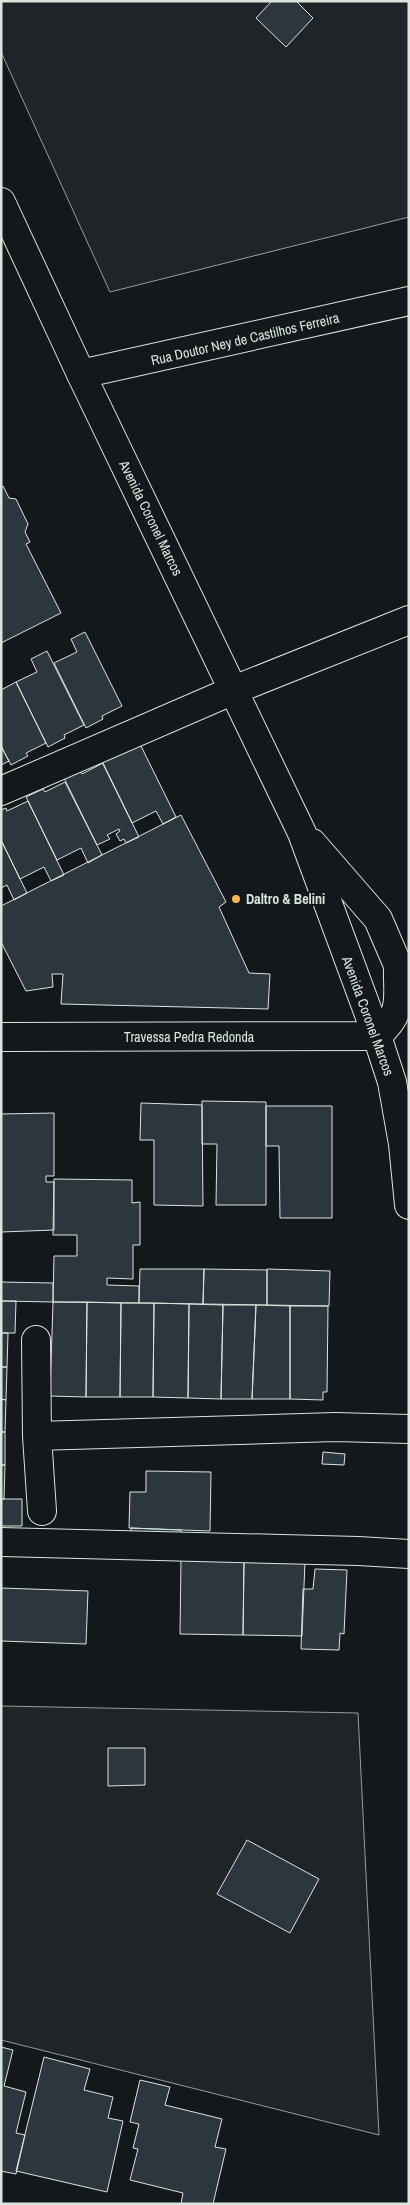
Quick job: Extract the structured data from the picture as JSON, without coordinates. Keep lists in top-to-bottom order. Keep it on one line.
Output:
{"streets":{"street":["Rua Doutor Ney de Castilhos Ferreira","Avenida Coronel Marcos","Travessa Pedra Redonda"]},"crossings":[["Rua Doutor Ney de Castilhos Ferreira","Avenida Coronel Marcos"],["Avenida Coronel Marcos","Travessa Pedra Redonda"]],"places":["Daltro & Belini"]}
